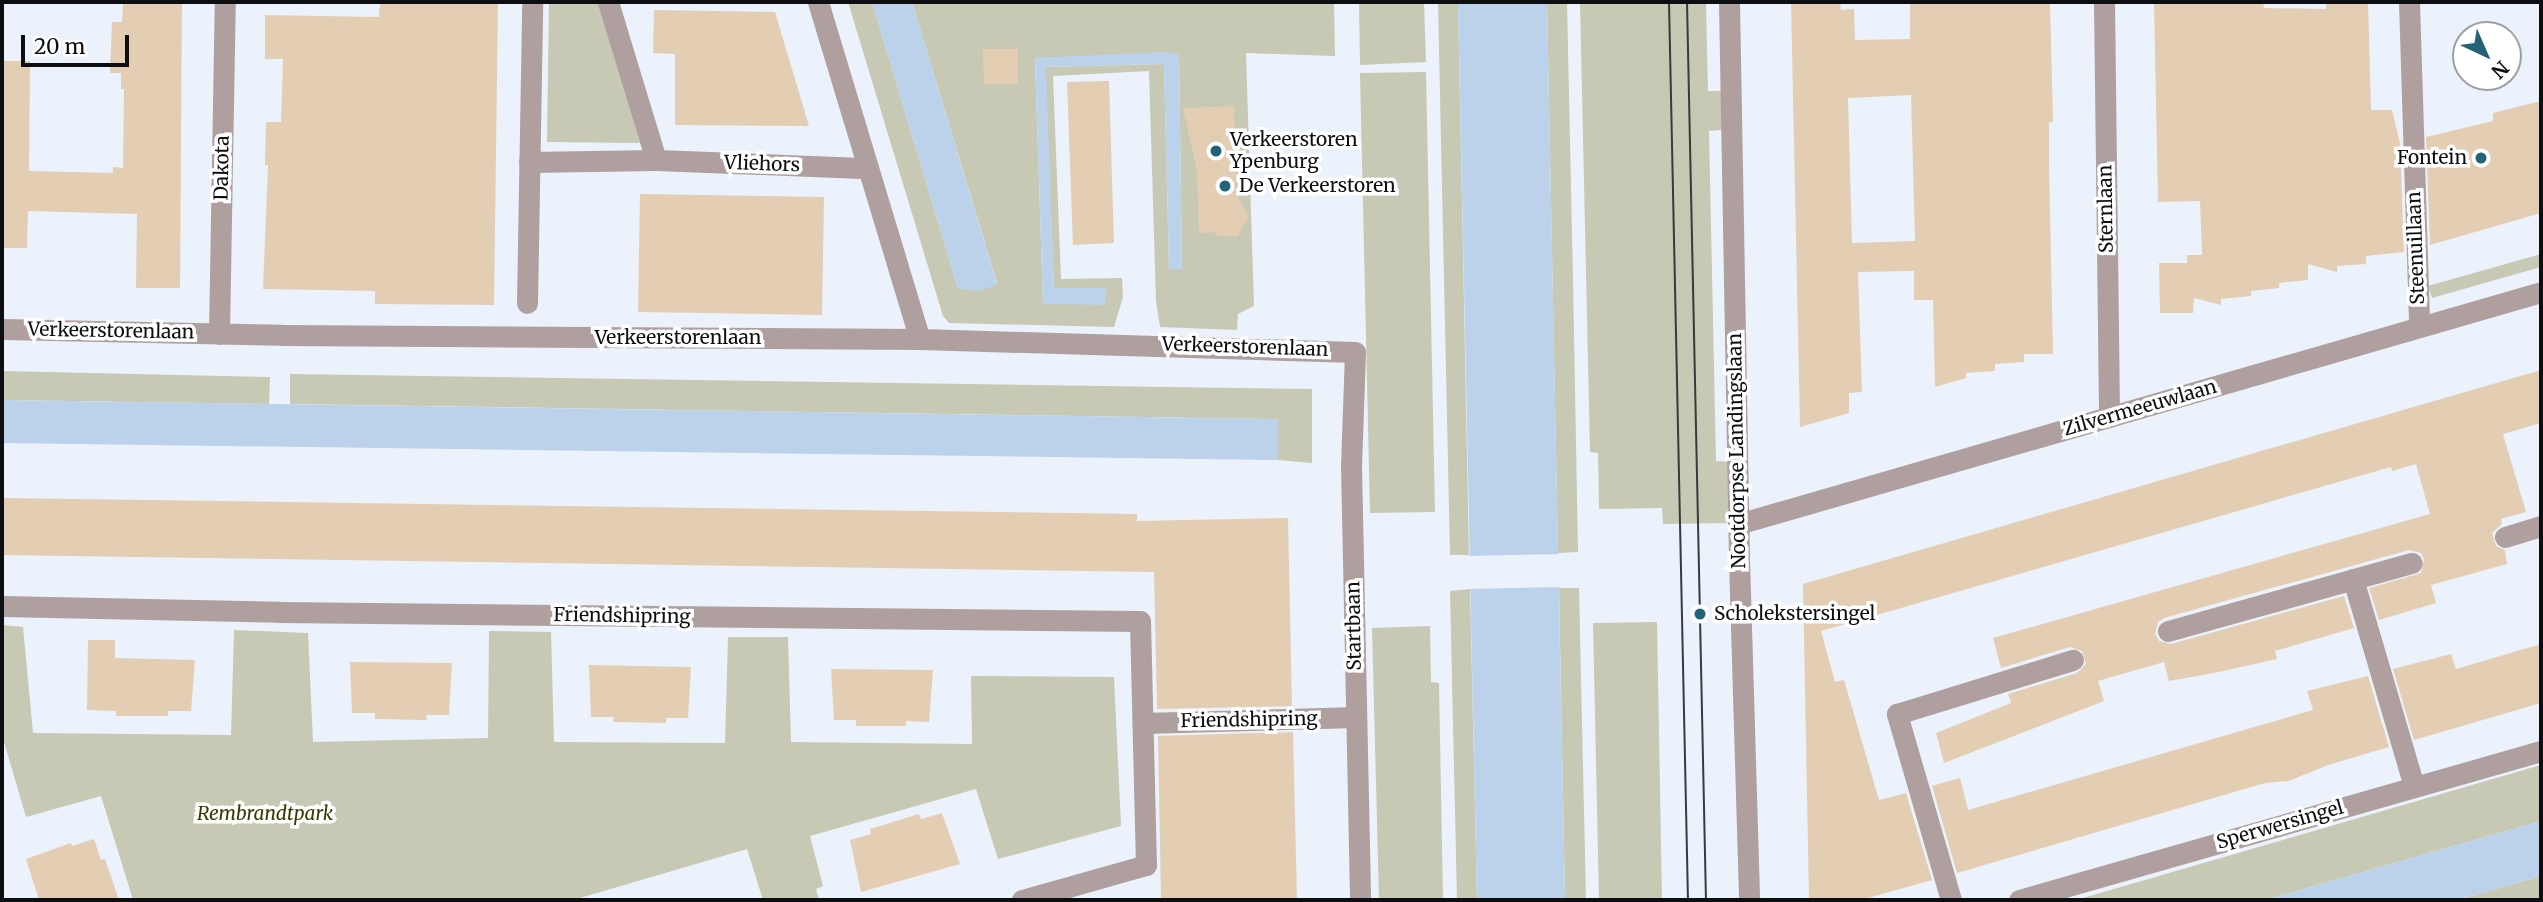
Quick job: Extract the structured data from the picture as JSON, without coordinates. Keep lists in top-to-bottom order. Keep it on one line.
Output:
{"streets":{"street":["Vliehors","Dakota","Sternlaan","Steenuillaan","Verkeerstorenlaan","Zilvermeeuwlaan","Nootdorpse Landingslaan","Friendshipring","Startbaan","Sperwersingel"]},"crossings":[["Dakota","Verkeerstorenlaan"],["Sternlaan","Zilvermeeuwlaan"],["Steenuillaan","Zilvermeeuwlaan"],["Verkeerstorenlaan","Startbaan"],["Zilvermeeuwlaan","Nootdorpse Landingslaan"],["Friendshipring","Startbaan"]],"parks":["Rembrandtpark"],"places":["Verkeerstoren Ypenburg","Fontein","De Verkeerstoren","Scholekstersingel"],"scale_bar":"20 m","north":"bottom right"}
